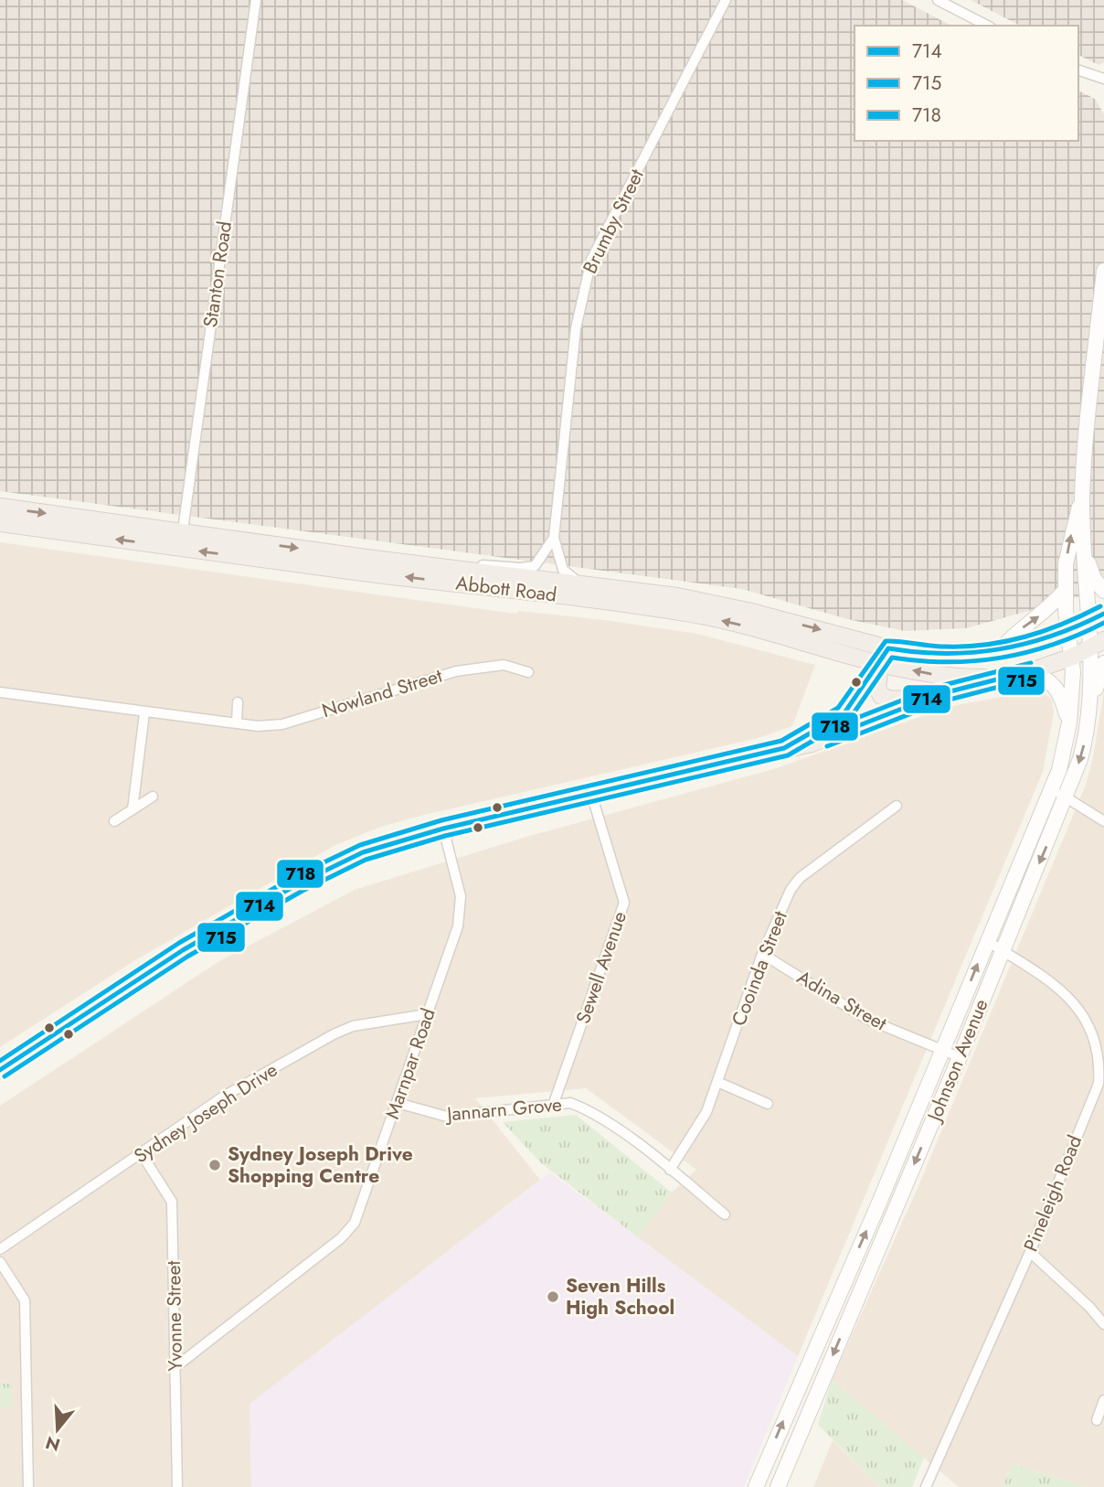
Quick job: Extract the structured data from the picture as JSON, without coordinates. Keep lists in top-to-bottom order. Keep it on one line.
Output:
{"streets":{"main road":["Abbott Road","Johnson Avenue"],"street":["Brumby Street","Stanton Road","Nowland Street","Sewell Avenue","Cooinda Street","Adina Street","Marnpar Road","Jannarn Grove","Sydney Joseph Drive","Pineleigh Road","Yvonne Street"]},"crossings":[["Brumby Street","Abbott Road"],["Stanton Road","Abbott Road"],["Abbott Road","Johnson Avenue"],["Sewell Avenue","Jannarn Grove"],["Cooinda Street","Adina Street"],["Cooinda Street","Jannarn Grove"],["Adina Street","Johnson Avenue"],["Johnson Avenue","Pineleigh Road"],["Marnpar Road","Jannarn Grove"],["Marnpar Road","Sydney Joseph Drive"],["Marnpar Road","Yvonne Street"],["Sydney Joseph Drive","Yvonne Street"]],"places":["Sydney Joseph Drive Shopping Centre","Seven Hills High School"],"lines":["transit line 718","transit line 714","transit line 715"],"legend":["714","715","718"],"north":"bottom"}
